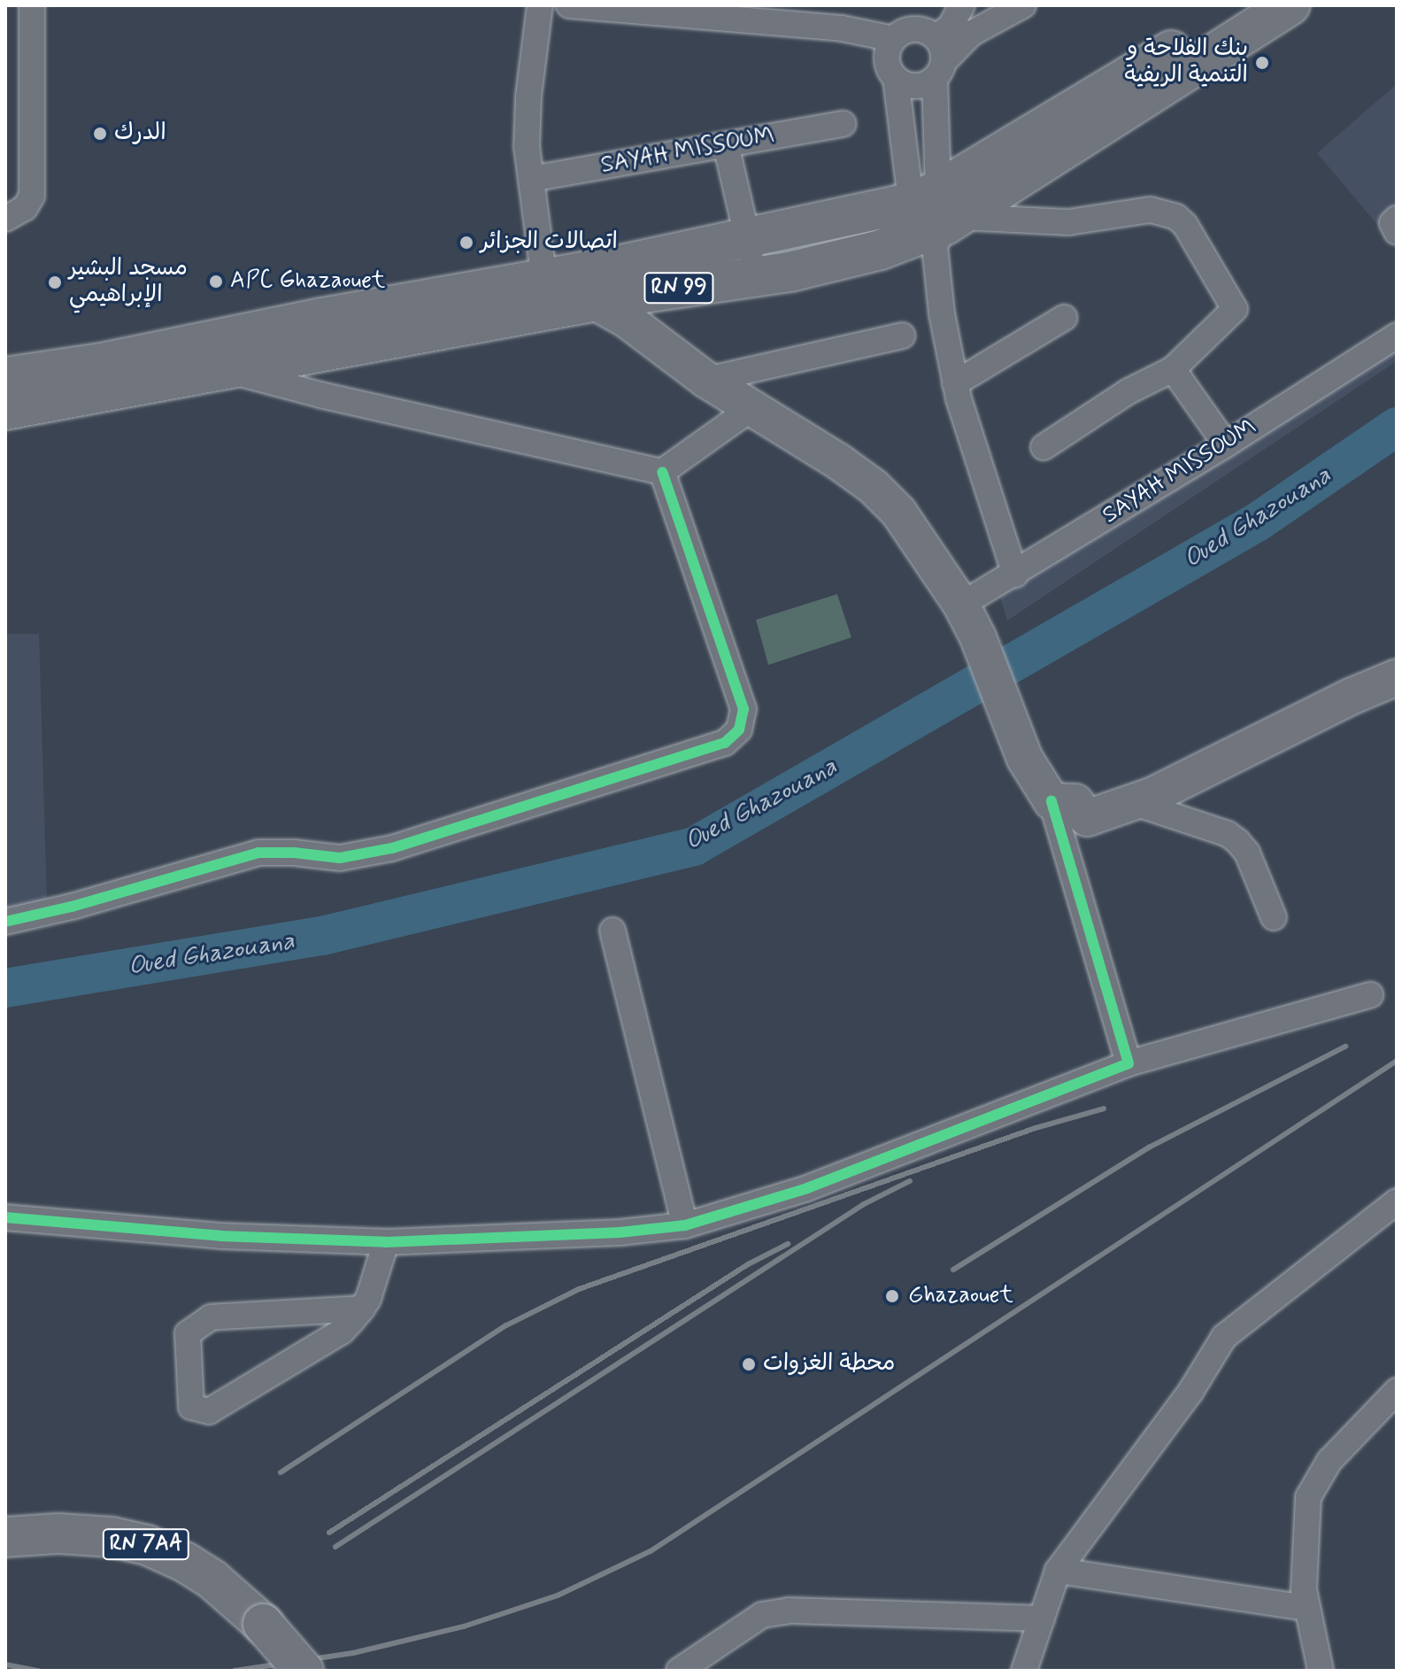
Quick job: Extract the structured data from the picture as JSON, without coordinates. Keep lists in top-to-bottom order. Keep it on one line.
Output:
{"streets":{"main road":["RN 99","RN 7AA"],"street":["SAYAH MISSOUM"]},"water":["Oued Ghazouana"],"places":["بنك الفلاحة و التنمية الريفية","الدرك","اتصالات الجزائر","APC Ghazaouet","مسجد البشير الإبراهيمي","Ghazaouet","محطة الغزوات"]}
